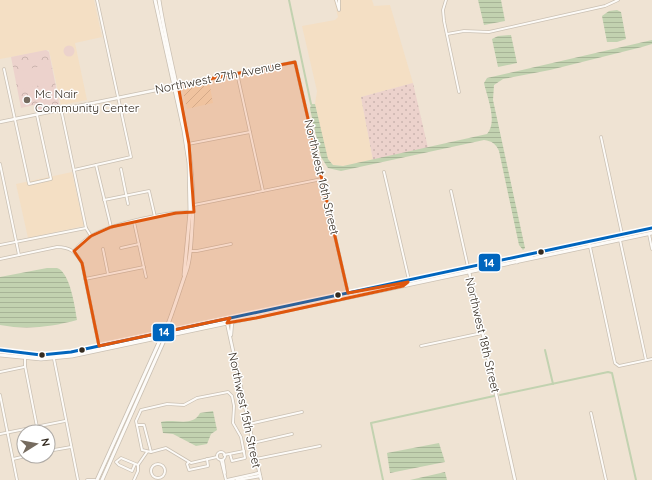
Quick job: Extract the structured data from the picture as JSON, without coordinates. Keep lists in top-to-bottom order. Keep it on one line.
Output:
{"streets":{"street":["Northwest 27th Avenue","Northwest 16th Street","Northwest 18th Street","Northwest 15th Street"]},"crossings":[["Northwest 27th Avenue","Northwest 16th Street"]],"places":["Mc Nair Community Center"],"lines":["transit line 14"],"north":"right"}
